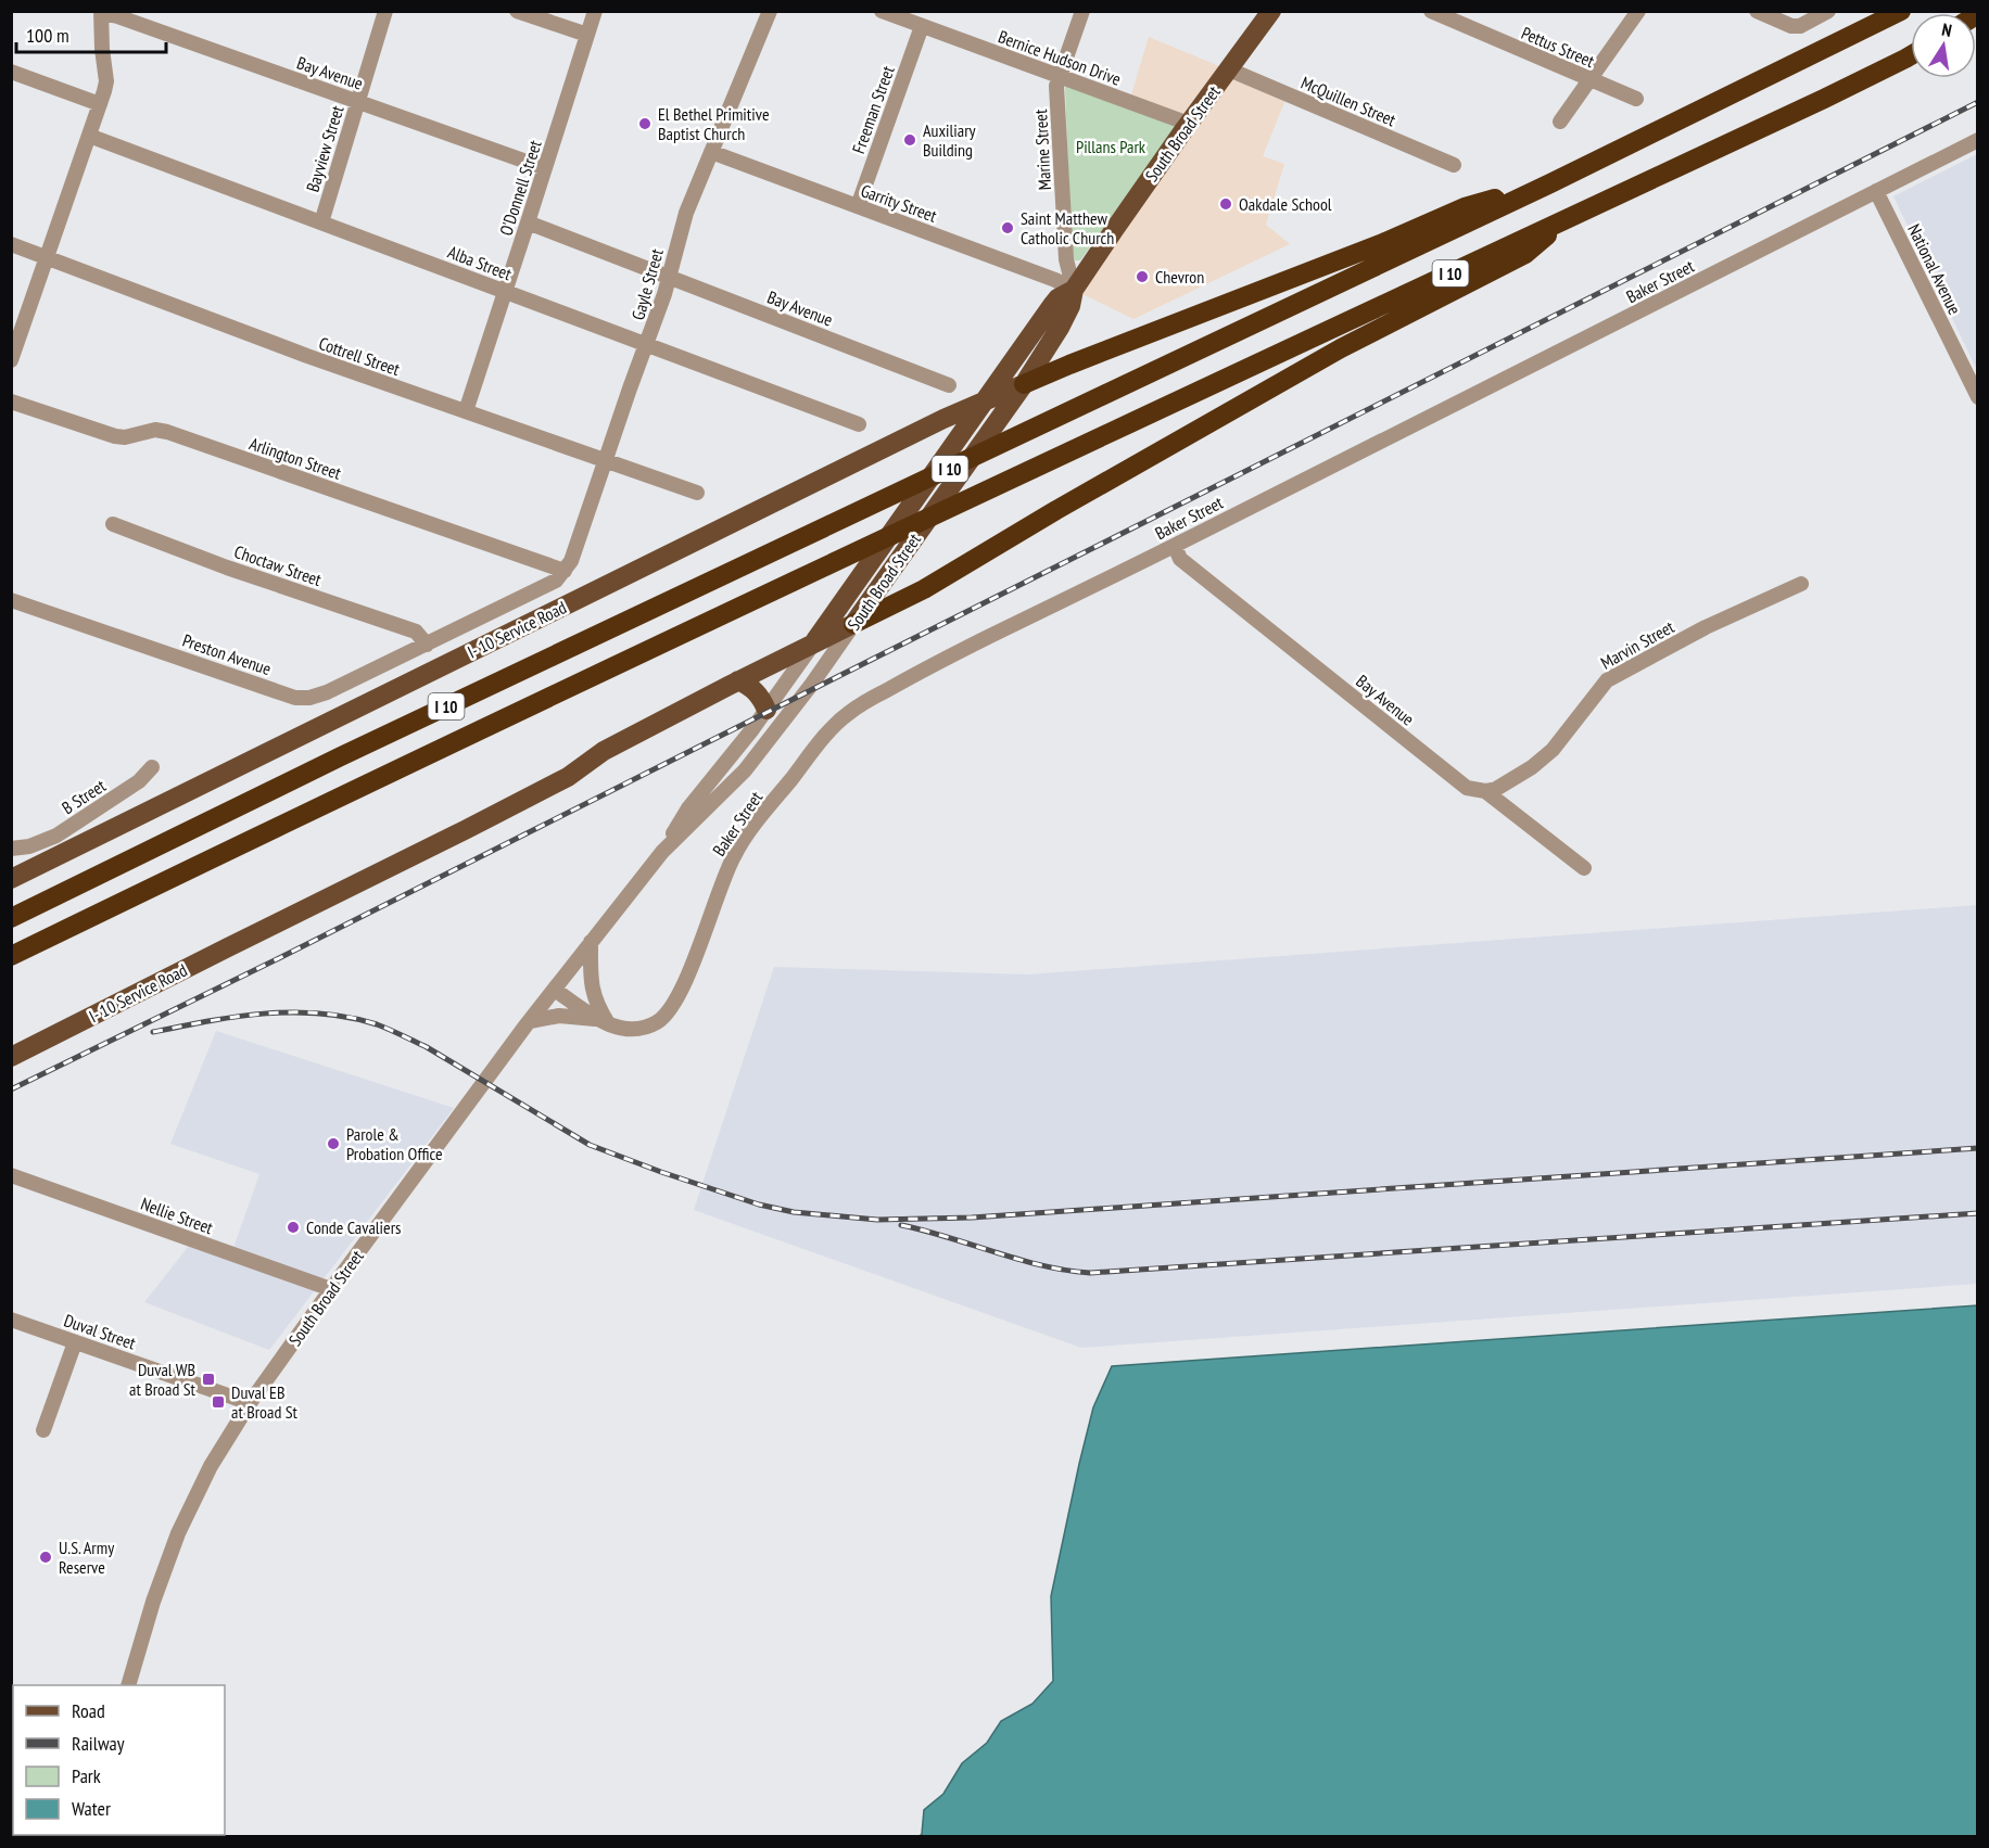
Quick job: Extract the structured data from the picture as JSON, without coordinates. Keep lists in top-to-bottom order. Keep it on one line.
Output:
{"streets":{"highway":["I 10"],"main road":["South Broad Street","I- 10 Service Road"],"street":["Pettus Street","Bernice Hudson Drive","Bay Avenue","McQuillen Street","Freeman Street","Bayview Street","Marine Street","O'Donnell Street","Garrity Street","Alba Street","National Avenue","Baker Street","Gayle Street","Cottrell Street","Arlington Street","Choctaw Street","Marvin Street","Preston Avenue","B Street","Nellie Street","Duval Street"]},"crossings":[["Bernice Hudson Drive","Freeman Street"],["Bernice Hudson Drive","South Broad Street"],["Bernice Hudson Drive","Marine Street"],["Bay Avenue","Bayview Street"],["Bay Avenue","O'Donnell Street"],["Bay Avenue","Baker Street"],["Bay Avenue","Gayle Street"],["Bay Avenue","Marvin Street"],["McQuillen Street","South Broad Street"],["Freeman Street","Garrity Street"],["South Broad Street","Marine Street"],["South Broad Street","Garrity Street"],["South Broad Street","Baker Street"],["South Broad Street","I- 10 Service Road"],["South Broad Street","Nellie Street"],["South Broad Street","Duval Street"],["Bayview Street","Alba Street"],["Marine Street","Garrity Street"],["O'Donnell Street","Alba Street"],["O'Donnell Street","Cottrell Street"],["Garrity Street","Gayle Street"],["Alba Street","Gayle Street"],["National Avenue","Baker Street"],["Gayle Street","Cottrell Street"],["Gayle Street","Arlington Street"],["Gayle Street","Preston Avenue"],["Arlington Street","Preston Avenue"],["Choctaw Street","Preston Avenue"]],"parks":["Pillans Park"],"places":{"other":["El Bethel Primitive Baptist Church","Auxiliary Building","Oakdale School","Saint Matthew Catholic Church","Chevron","Parole & Probation Office","Conde Cavaliers","U.S. Army Reserve"],"transit":["Duval WB at Broad St","Duval EB at Broad St"]},"legend":["Road","Railway","Park","Water"],"scale_bar":"100 m","north":"top"}
